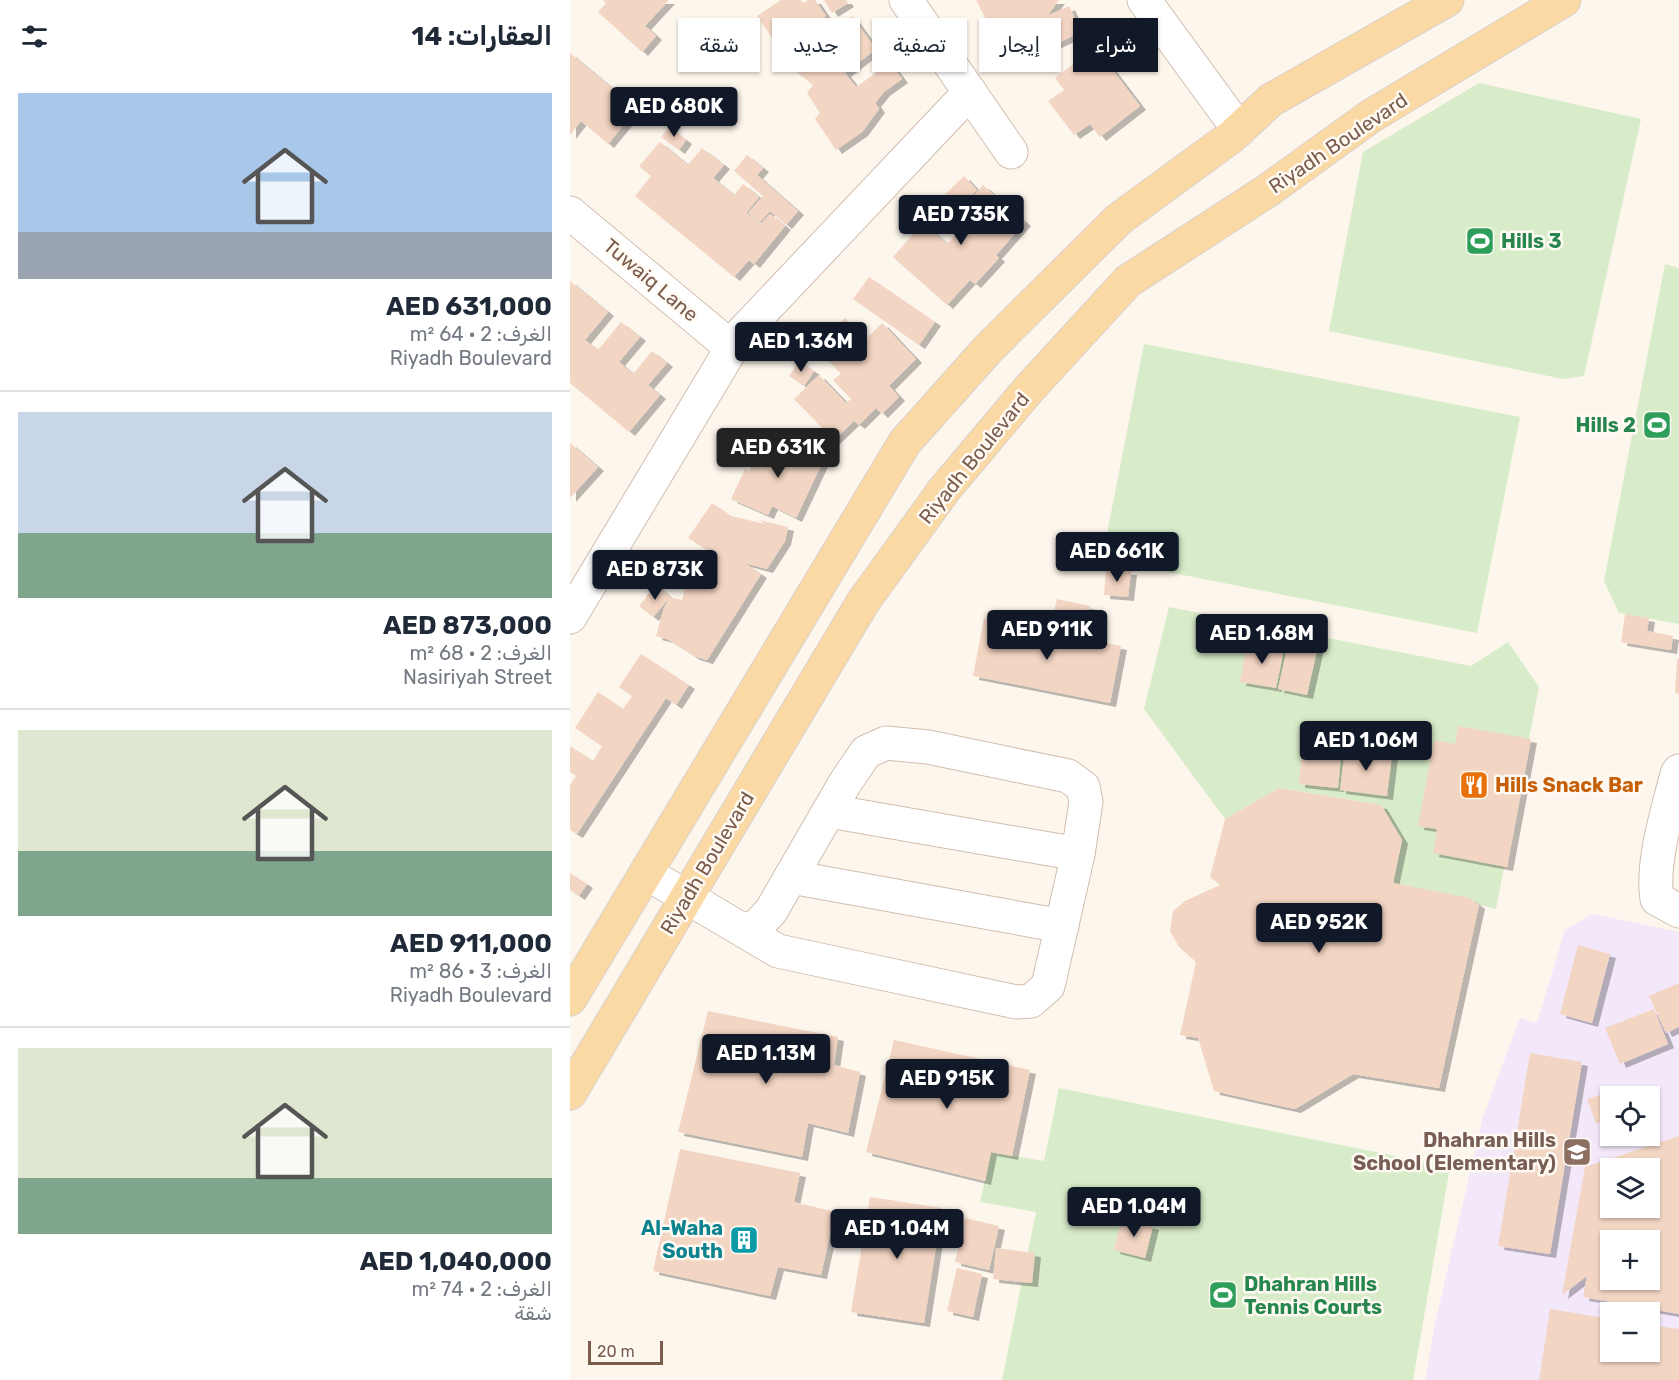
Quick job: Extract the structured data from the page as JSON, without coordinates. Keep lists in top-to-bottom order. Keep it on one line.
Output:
{"streets":{"main road":["Riyadh Boulevard"],"street":["Tuwaiq Lane"]},"places":{"sports":["Hills 3","Hills 2","Dhahran Hills Tennis Courts"],"restaurant":["Hills Snack Bar"],"school or university":["Dhahran Hills School (Elementary)"],"building":["Al-Waha South"]},"scale_bar":"20 m","page":{"heading":"العقارات: 14","chip":["شراء","إيجار","تصفية","جديد","شقة"],"list":[{"name":"AED 631,000","note":"الغرف: 2 · 64 m² · Riyadh Boulevard"},{"name":"AED 873,000","note":"الغرف: 2 · 68 m² · Nasiriyah Street"},{"name":"AED 911,000","note":"الغرف: 3 · 86 m² · Riyadh Boulevard"},{"name":"AED 1,040,000","note":"الغرف: 2 · 74 m² · شقة"}],"price":["AED 680K","AED 735K","AED 1.36M","AED 631K","AED 661K","AED 873K","AED 911K","AED 1.68M","AED 1.06M","AED 952K","AED 1.13M","AED 915K","AED 1.04M","AED 1.04M"],"map_buttons":["+","−"],"scale":"20 m"}}
